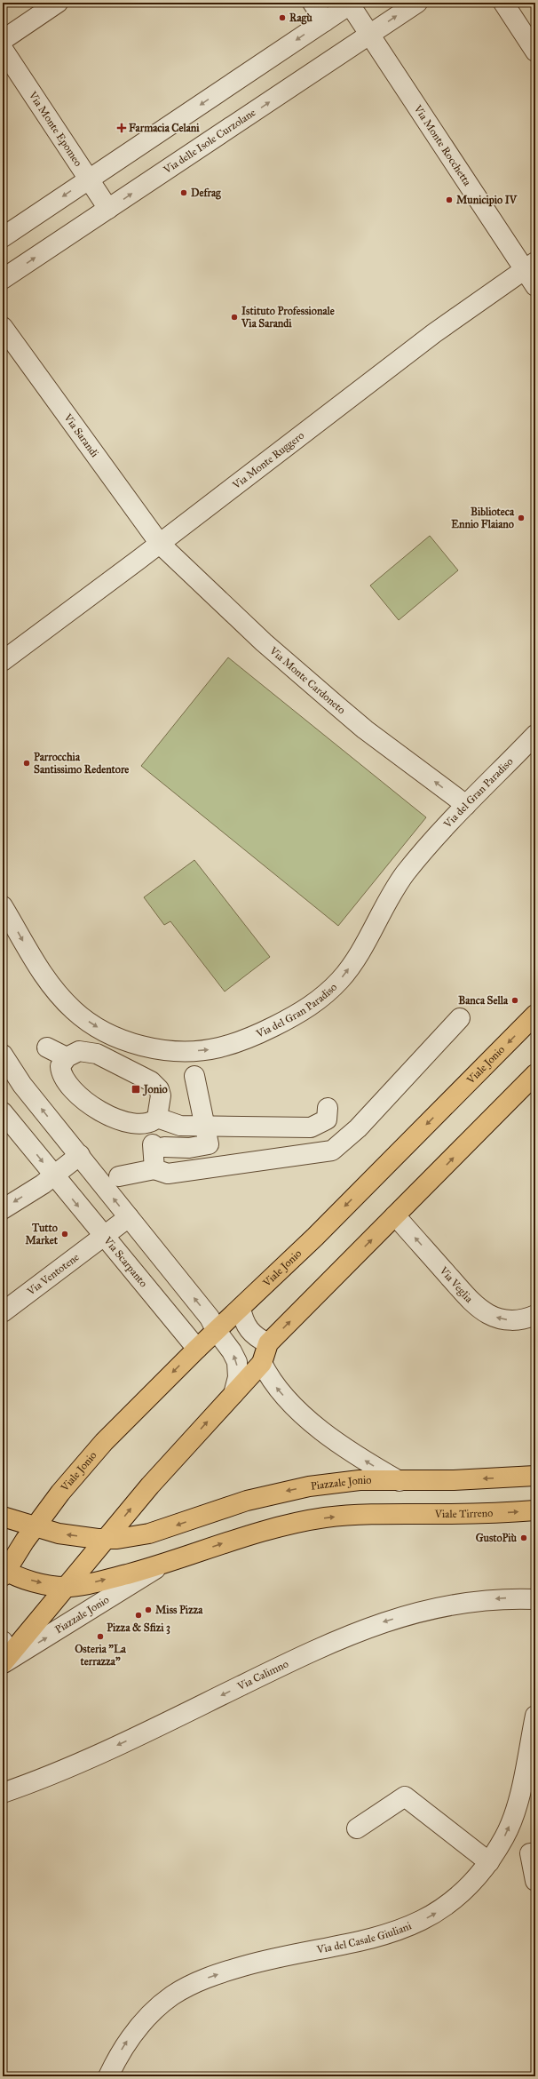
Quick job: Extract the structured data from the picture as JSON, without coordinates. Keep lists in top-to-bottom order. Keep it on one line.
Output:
{"streets":{"main road":["Viale Jonio","Piazzale Jonio","Viale Tirreno"],"street":["Via Monte Epomeo","Via delle Isole Curzolane","Via Monte Rocchetta","Via Sarandi","Via Monte Ruggero","Via Monte Cardoneto","Via del Gran Paradiso","Via Scarpanto","Via Ventotene","Via Veglia","Via Calimno","Via del Casale Giuliani"]},"crossings":[["Via Monte Epomeo","Via delle Isole Curzolane"],["Via delle Isole Curzolane","Via Monte Rocchetta"],["Via Monte Rocchetta","Via Monte Ruggero"],["Via Sarandi","Via Monte Ruggero"],["Via Sarandi","Via Monte Cardoneto"],["Via Monte Ruggero","Via Monte Cardoneto"],["Via Monte Cardoneto","Via del Gran Paradiso"],["Viale Jonio","Via Scarpanto"],["Viale Jonio","Piazzale Jonio"],["Via Scarpanto","Via Ventotene"],["Piazzale Jonio","Viale Tirreno"]],"one_way":["Via Monte Cardoneto","Via Veglia","Via Calimno","Via del Casale Giuliani"],"places":{"other":["Ragù","Defrag","Municipio IV","Istituto Professionale Via Sarandi","Biblioteca Ennio Flaiano","Parrocchia Santissimo Redentore","Banca Sella","Tutto Market","GustoPiù","Miss Pizza","Pizza & Sfizi 3","Osteria \"La terrazza\""],"health":["Farmacia Celani"],"transit":["Jonio"]}}
